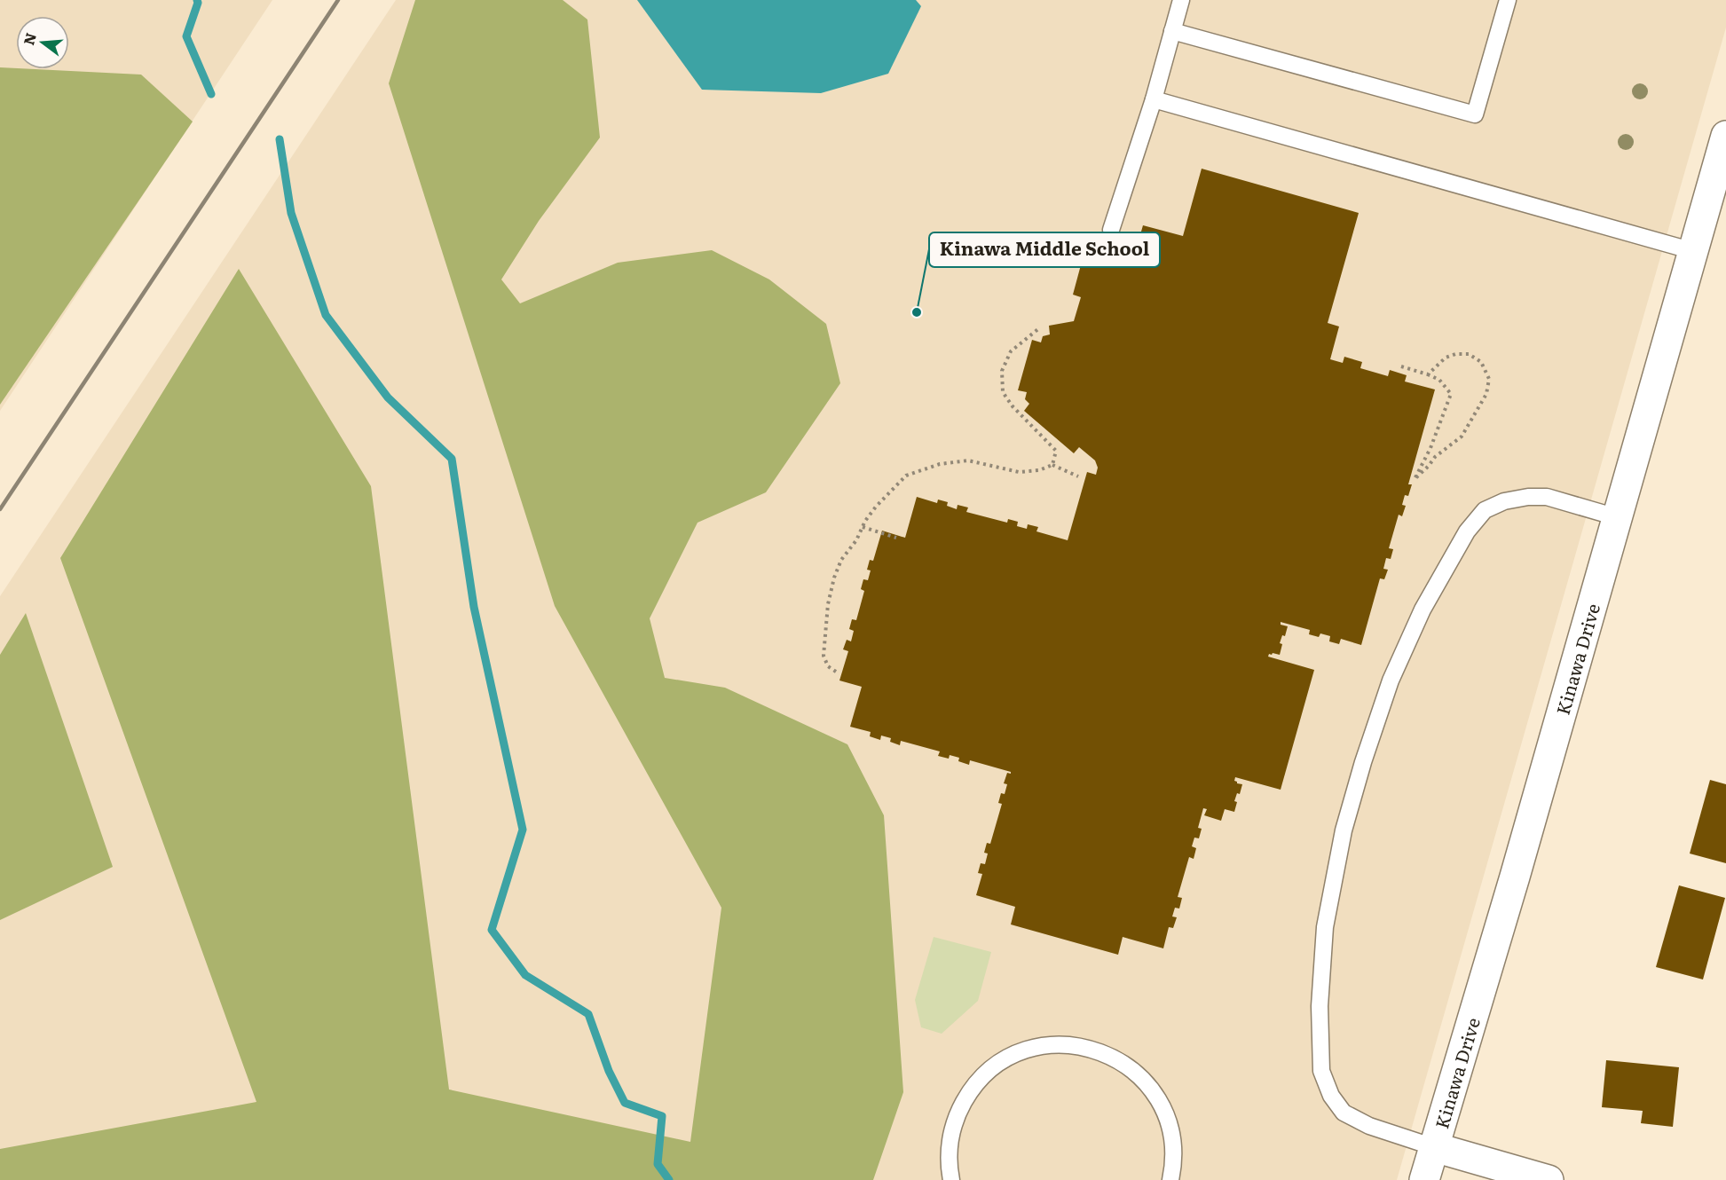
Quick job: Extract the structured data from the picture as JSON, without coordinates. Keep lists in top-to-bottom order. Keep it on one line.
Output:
{"streets":{"street":["Kinawa Drive"]},"places":["Kinawa Middle School"],"north":"left"}
